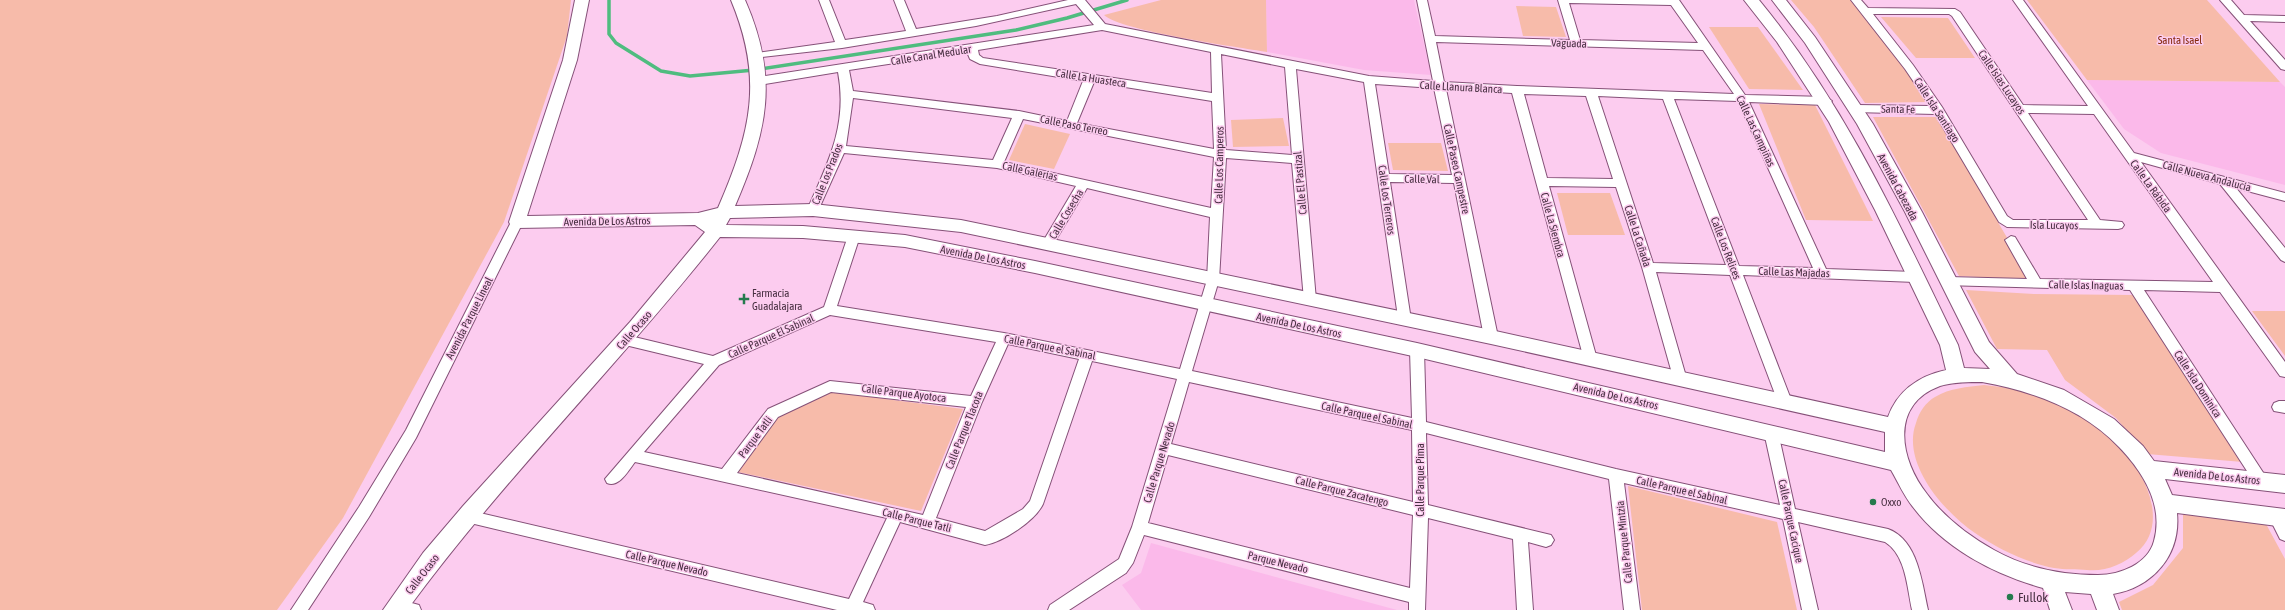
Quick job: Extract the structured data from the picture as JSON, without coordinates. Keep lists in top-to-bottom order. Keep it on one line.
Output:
{"streets":{"street":["Vaguada","Calle Canal Medular","Calle La Huasteca","Calle Islas Lucayos","Calle Llanura Blanca","Santa Fe","Calle Isla Santiago","Calle Paso Terreo","Calle Las Campiñas","Calle Los Camperos","Calle Paseo Campestre","Calle Galerías","Calle Los Prados","Calle Nueva Andalucía","Calle Val","Calle El Pastizal","Calle La Rábida","Avenida Cabezada","Calle Los Terreros","Calle Cosecha","Avenida De Los Astros","Calle La Siembra","Isla Lucayos","Calle La Cañada","Calle Los Relices","Calle Las Majadas","Calle Islas Inaguas","Avenida Parque Lineal","Calle Ocaso","Calle Parque El Sabinal","Calle Parque el Sabinal","Calle Isla Dominica","Calle Parque Ayotoca","Calle Parque Tlacota","Parque Tatli","Calle Parque Nevado","Calle Parque Pima","Calle Parque Zacatengo","Calle Parque Tatli","Calle Parque Cacique","Calle Parque Mintzia","Parque Nevado"]},"crossings":[["Vaguada","Calle Las Campiñas"],["Vaguada","Calle Paseo Campestre"],["Calle Canal Medular","Calle La Huasteca"],["Calle Canal Medular","Calle Llanura Blanca"],["Calle Canal Medular","Calle Los Prados"],["Calle Canal Medular","Calle Ocaso"],["Calle La Huasteca","Calle Los Camperos"],["Calle Islas Lucayos","Calle Isla Santiago"],["Calle Islas Lucayos","Isla Lucayos"],["Calle Llanura Blanca","Calle Las Campiñas"],["Calle Llanura Blanca","Calle Los Camperos"],["Calle Llanura Blanca","Calle Paseo Campestre"],["Calle Llanura Blanca","Calle El Pastizal"],["Calle Llanura Blanca","Calle Los Terreros"],["Calle Llanura Blanca","Calle La Siembra"],["Calle Llanura Blanca","Calle La Cañada"],["Calle Llanura Blanca","Calle Los Relices"],["Santa Fe","Calle Isla Santiago"],["Santa Fe","Avenida Cabezada"],["Calle Isla Santiago","Isla Lucayos"],["Calle Paso Terreo","Calle Los Camperos"],["Calle Paso Terreo","Calle Los Prados"],["Calle Paso Terreo","Calle El Pastizal"],["Calle Las Campiñas","Calle Las Majadas"],["Calle Los Camperos","Calle Galerías"],["Calle Los Camperos","Avenida De Los Astros"],["Calle Los Camperos","Calle Parque Nevado"],["Calle Paseo Campestre","Calle Val"],["Calle Paseo Campestre","Avenida De Los Astros"],["Calle Galerías","Calle Los Prados"],["Calle Galerías","Calle Cosecha"],["Calle Los Prados","Avenida De Los Astros"],["Calle Nueva Andalucía","Calle La Rábida"],["Calle Val","Calle Los Terreros"],["Calle El Pastizal","Avenida De Los Astros"],["Calle La Rábida","Calle Islas Inaguas"],["Avenida Cabezada","Calle Islas Inaguas"],["Calle Los Terreros","Avenida De Los Astros"],["Calle Cosecha","Avenida De Los Astros"],["Avenida De Los Astros","Calle La Siembra"],["Avenida De Los Astros","Calle La Cañada"],["Avenida De Los Astros","Calle Los Relices"],["Avenida De Los Astros","Avenida Parque Lineal"],["Avenida De Los Astros","Calle Ocaso"],["Avenida De Los Astros","Calle Isla Dominica"],["Avenida De Los Astros","Calle Parque Nevado"],["Avenida De Los Astros","Calle Parque Pima"],["Avenida De Los Astros","Calle Parque Cacique"],["Calle La Cañada","Calle Las Majadas"],["Calle Los Relices","Calle Las Majadas"],["Calle Islas Inaguas","Calle Isla Dominica"],["Calle Ocaso","Calle Parque El Sabinal"],["Calle Ocaso","Calle Parque Nevado"],["Calle Parque El Sabinal","Calle Parque el Sabinal"],["Calle Parque El Sabinal","Calle Parque Tatli"],["Calle Parque el Sabinal","Calle Parque Tlacota"],["Calle Parque el Sabinal","Calle Parque Nevado"],["Calle Parque el Sabinal","Calle Parque Pima"],["Calle Parque el Sabinal","Calle Parque Tatli"],["Calle Parque el Sabinal","Calle Parque Cacique"],["Calle Parque el Sabinal","Calle Parque Mintzia"],["Calle Parque Ayotoca","Calle Parque Tlacota"],["Calle Parque Ayotoca","Parque Tatli"],["Calle Parque Tlacota","Calle Parque Tatli"],["Parque Tatli","Calle Parque Tatli"],["Calle Parque Nevado","Calle Parque Zacatengo"],["Calle Parque Nevado","Parque Nevado"],["Calle Parque Pima","Calle Parque Zacatengo"],["Calle Parque Pima","Parque Nevado"]],"parks":["Santa Isael"],"places":{"health":["Farmacia Guadalajara"],"other":["Oxxo","Fullok"]}}
